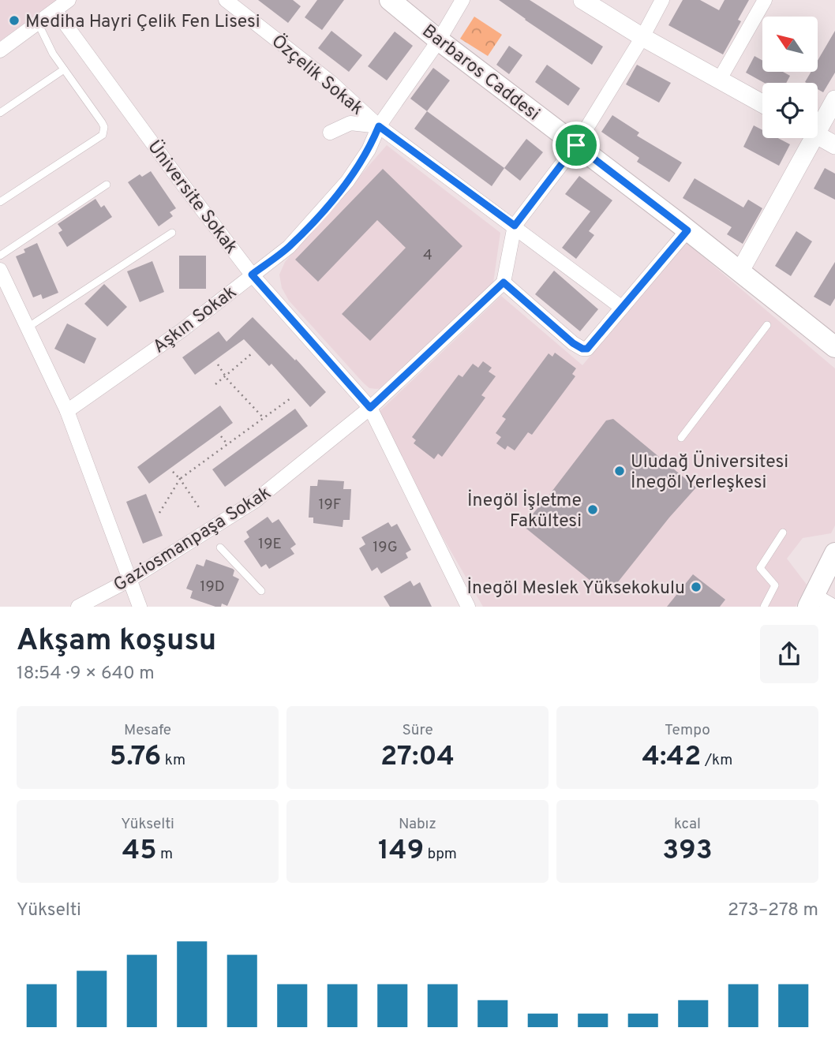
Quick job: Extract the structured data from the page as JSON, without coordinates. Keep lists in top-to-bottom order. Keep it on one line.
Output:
{"streets":{"main road":["Barbaros Caddesi"],"street":["Özçelik Sokak","Üniversite Sokak","Aşkın Sokak","Gaziosmanpaşa Sokak"]},"crossings":[["Barbaros Caddesi","Aşkın Sokak"],["Özçelik Sokak","Aşkın Sokak"],["Üniversite Sokak","Aşkın Sokak"],["Üniversite Sokak","Gaziosmanpaşa Sokak"]],"places":["Mediha Hayri Çelik Fen Lisesi","Uludağ Üniversitesi İnegöl Yerleşkesi","İnegöl İşletme Fakültesi","İnegöl Meslek Yüksekokulu"],"house_numbers":["4","19F","19E","19G","19D"],"north":"top left","page":{"heading":["Akşam koşusu","18:54 · 9 × 640 m"],"stats":[["Mesafe","5.76 km"],["Süre","27:04"],["Tempo","4:42 /km"],["Yükselti","45 m"],["Nabız","149 bpm"],["kcal","393"]],"chart":["Yükselti","273–278 m"]}}
